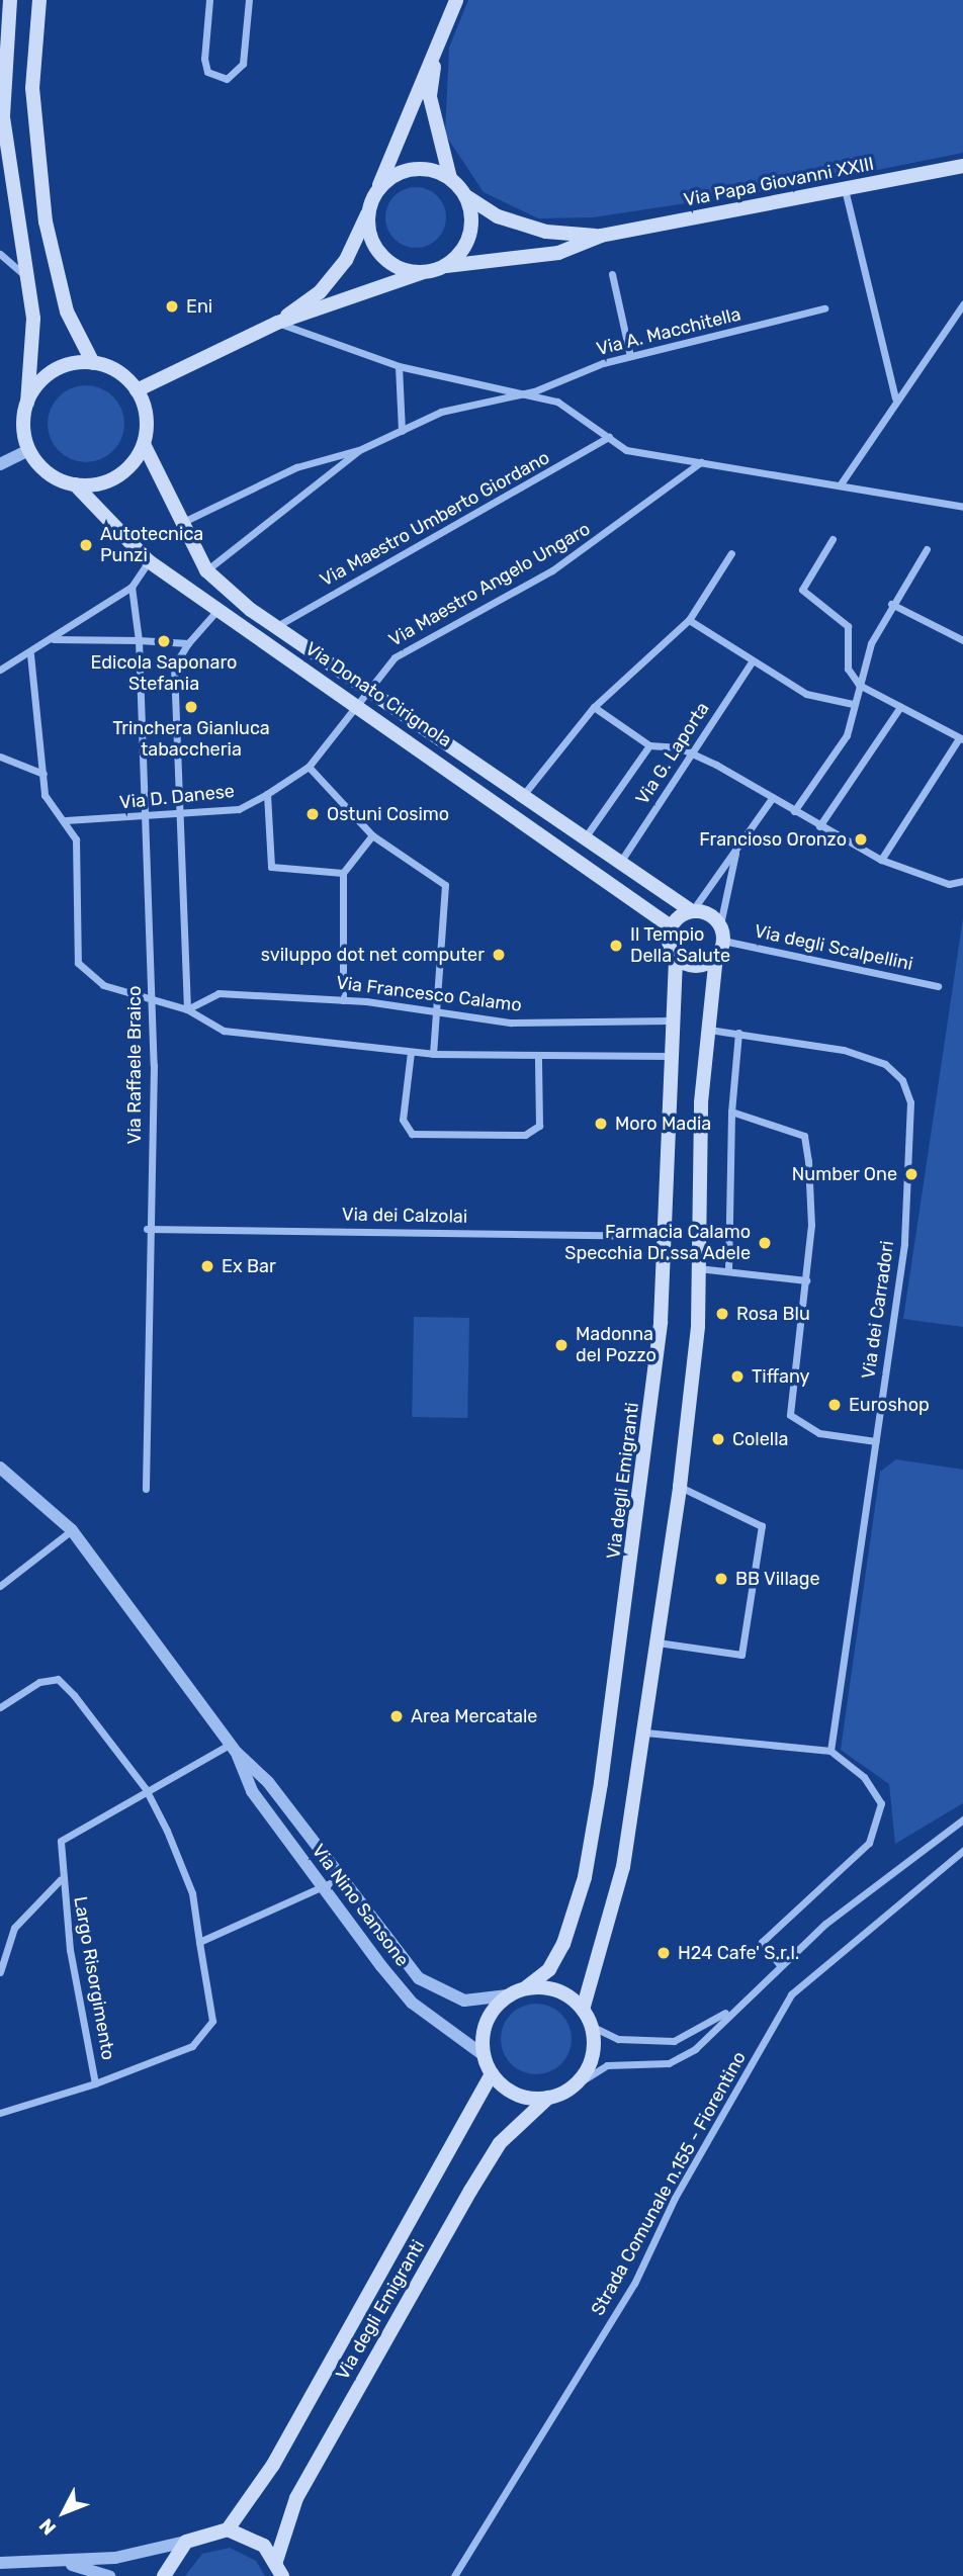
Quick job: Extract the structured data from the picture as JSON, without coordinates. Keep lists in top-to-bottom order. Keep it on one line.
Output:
{"streets":{"main road":["Via Papa Giovanni XXIII","Via Donato Cirignola","Via degli Emigranti"],"street":["Via A. Macchitella","Via Maestro Umberto Giordano","Via Maestro Angelo Ungaro","Via G. Laporta","Via D. Danese","Via degli Scalpellini","Via Francesco Calamo","Via Raffaele Braico","Via dei Calzolai","Via dei Carradori","Via Nino Sansone","Largo Risorgimento","Strada Comunale n.155 - Fiorentino"]},"crossings":[["Via Maestro Umberto Giordano","Via Donato Cirignola"],["Via Maestro Angelo Ungaro","Via Donato Cirignola"],["Via Maestro Angelo Ungaro","Via D. Danese"],["Via Donato Cirignola","Via G. Laporta"],["Via Donato Cirignola","Via D. Danese"],["Via Donato Cirignola","Via degli Scalpellini"],["Via Donato Cirignola","Via degli Emigranti"],["Via D. Danese","Via Raffaele Braico"],["Via degli Scalpellini","Via degli Emigranti"],["Via Francesco Calamo","Via degli Emigranti"],["Via Raffaele Braico","Via dei Calzolai"],["Via dei Calzolai","Via degli Emigranti"],["Via degli Emigranti","Via Nino Sansone"],["Via Nino Sansone","Largo Risorgimento"]],"places":["Eni","Autotecnica Punzi","Edicola Saponaro Stefania","Trinchera Gianluca tabaccheria","Ostuni Cosimo","Francioso Oronzo","Il Tempio Della Salute","sviluppo dot net computer","Moro Madia","Number One","Farmacia Calamo Specchia Dr.ssa Adele","Ex Bar","Rosa Blu","Madonna del Pozzo","Tiffany","Euroshop","Colella","BB Village","Area Mercatale","H24 Cafe' S.r.l."],"north":"bottom left"}
